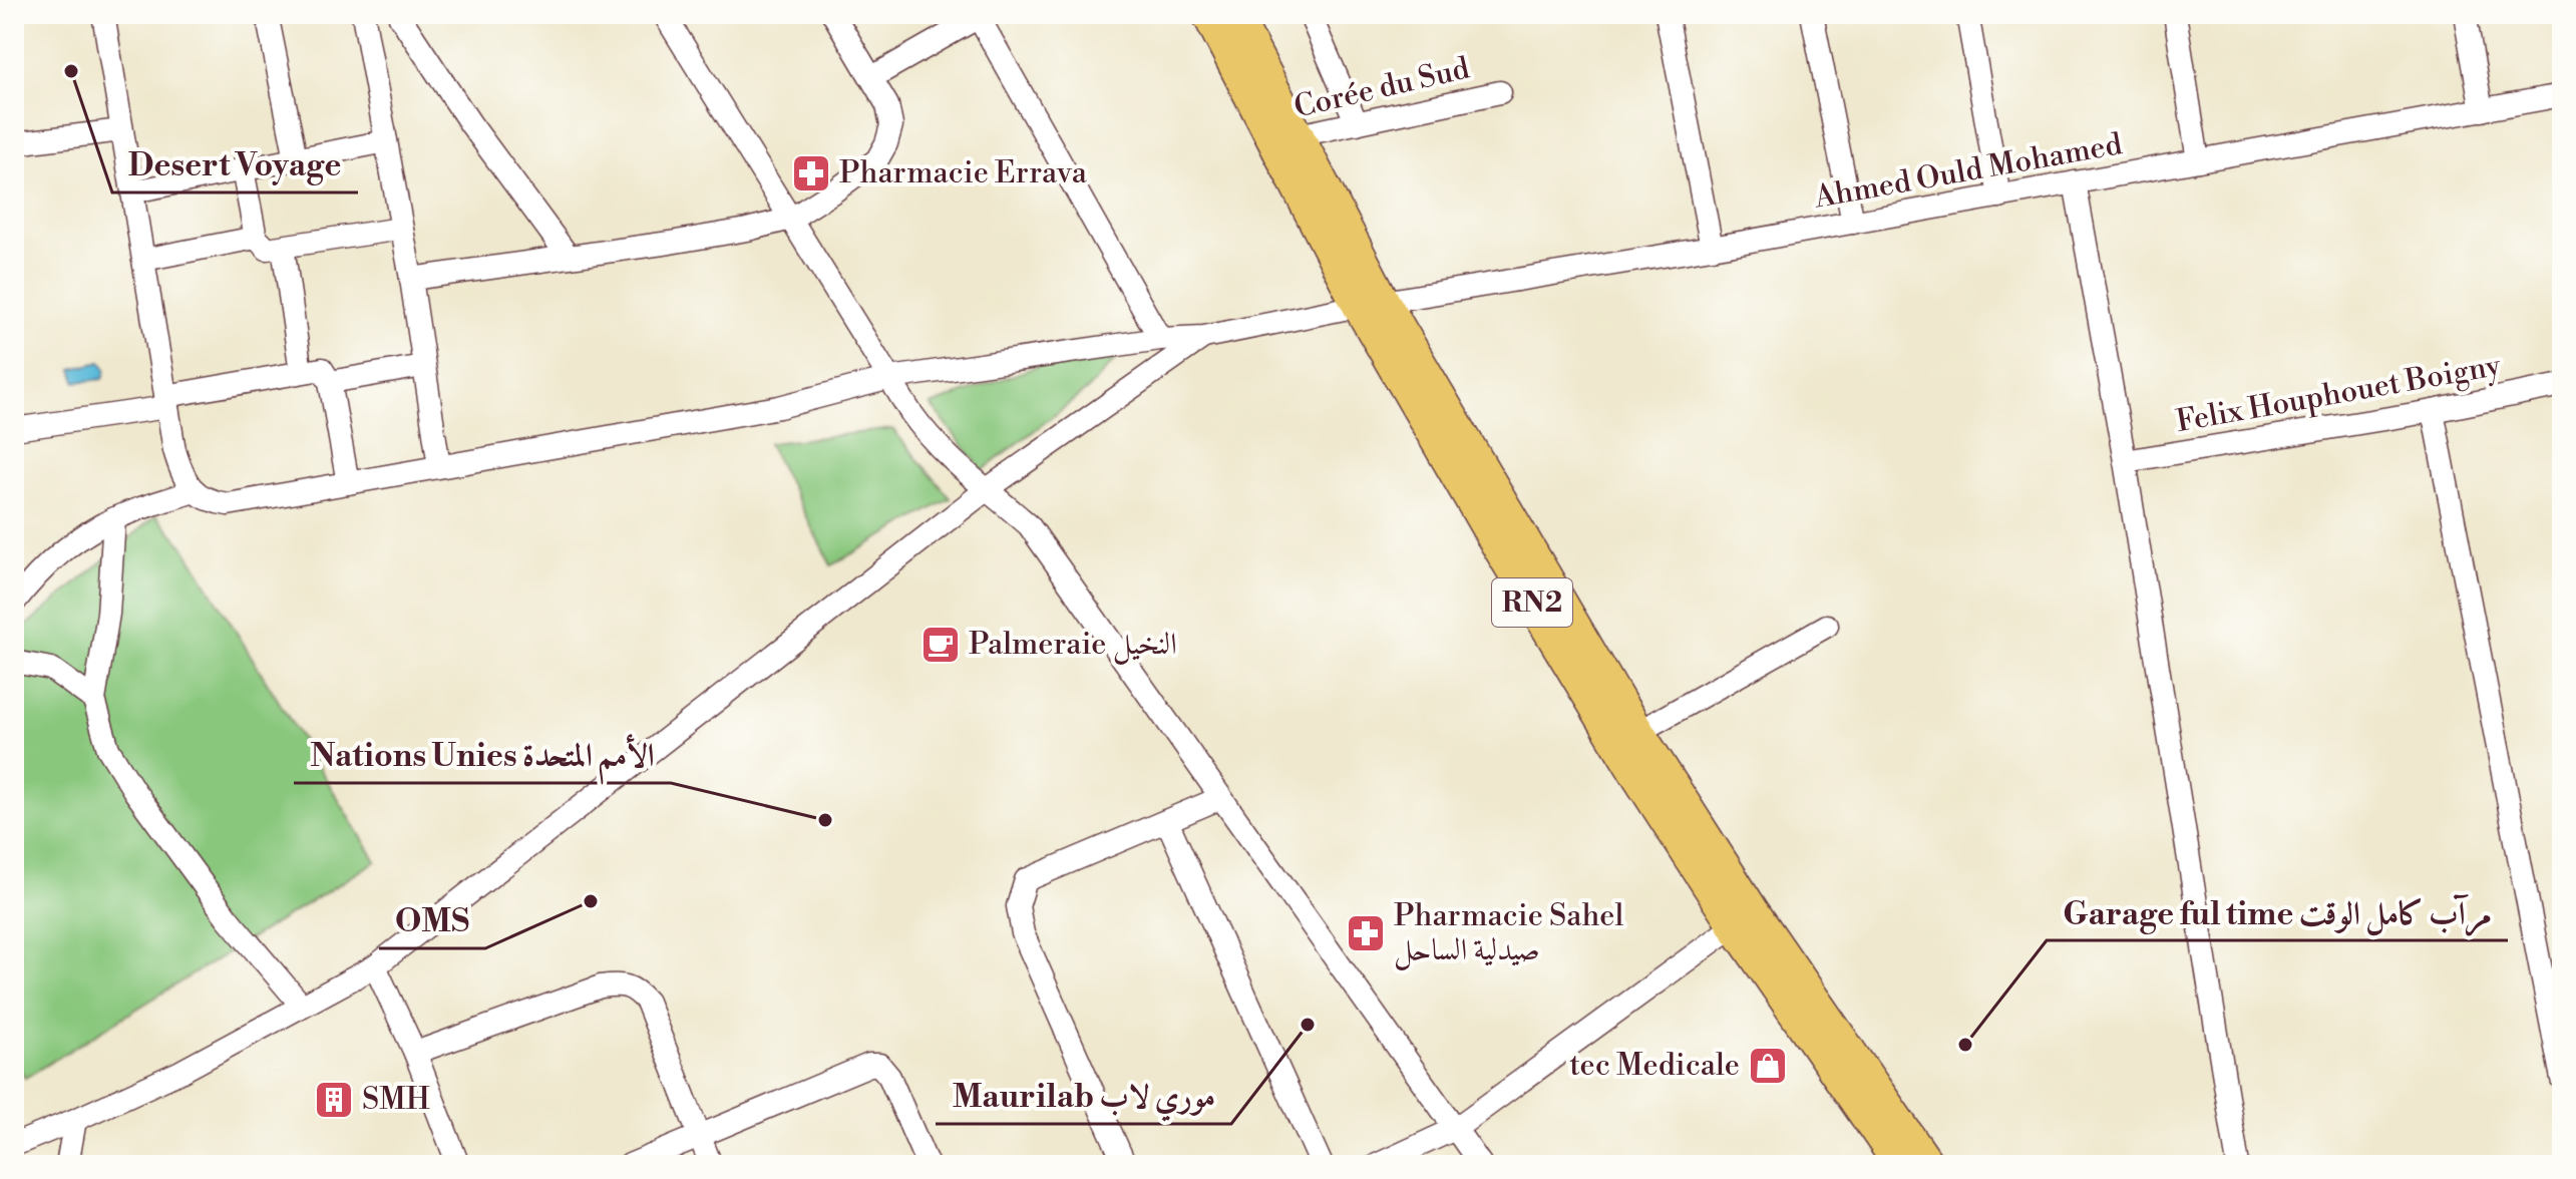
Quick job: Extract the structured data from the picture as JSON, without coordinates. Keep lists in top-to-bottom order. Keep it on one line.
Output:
{"streets":{"highway":["RN2"],"street":["Corée du Sud","Ahmed Ould Mohamed","Felix Houphouet Boigny"]},"crossings":[["Corée du Sud","RN2"],["Ahmed Ould Mohamed","RN2"]],"places":{"other":["Desert Voyage","Nations Unies الأمم المتحدة","OMS","Maurilab موري لاب","Garage ful time مرآب كامل الوقت"],"pharmacy":["Pharmacie Errava","Pharmacie Sahel صيدلية الساحل"],"cafe":["Palmeraie النخيل"],"shop":["tec Medicale"],"building":["SMH"]}}
